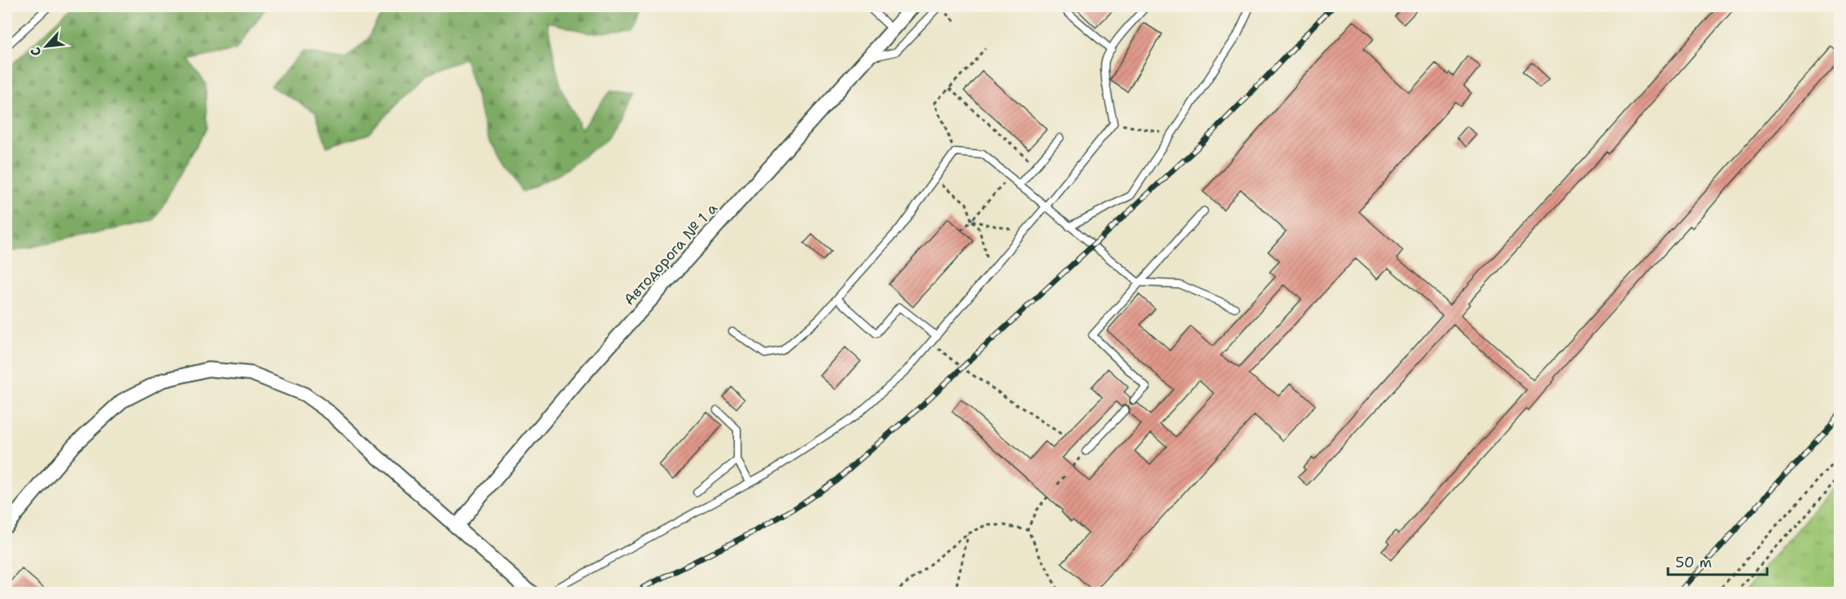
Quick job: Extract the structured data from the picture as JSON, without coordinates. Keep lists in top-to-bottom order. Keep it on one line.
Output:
{"streets":{"street":["Автодорога № 1 а"]},"scale_bar":"50 m","north":"bottom left"}
